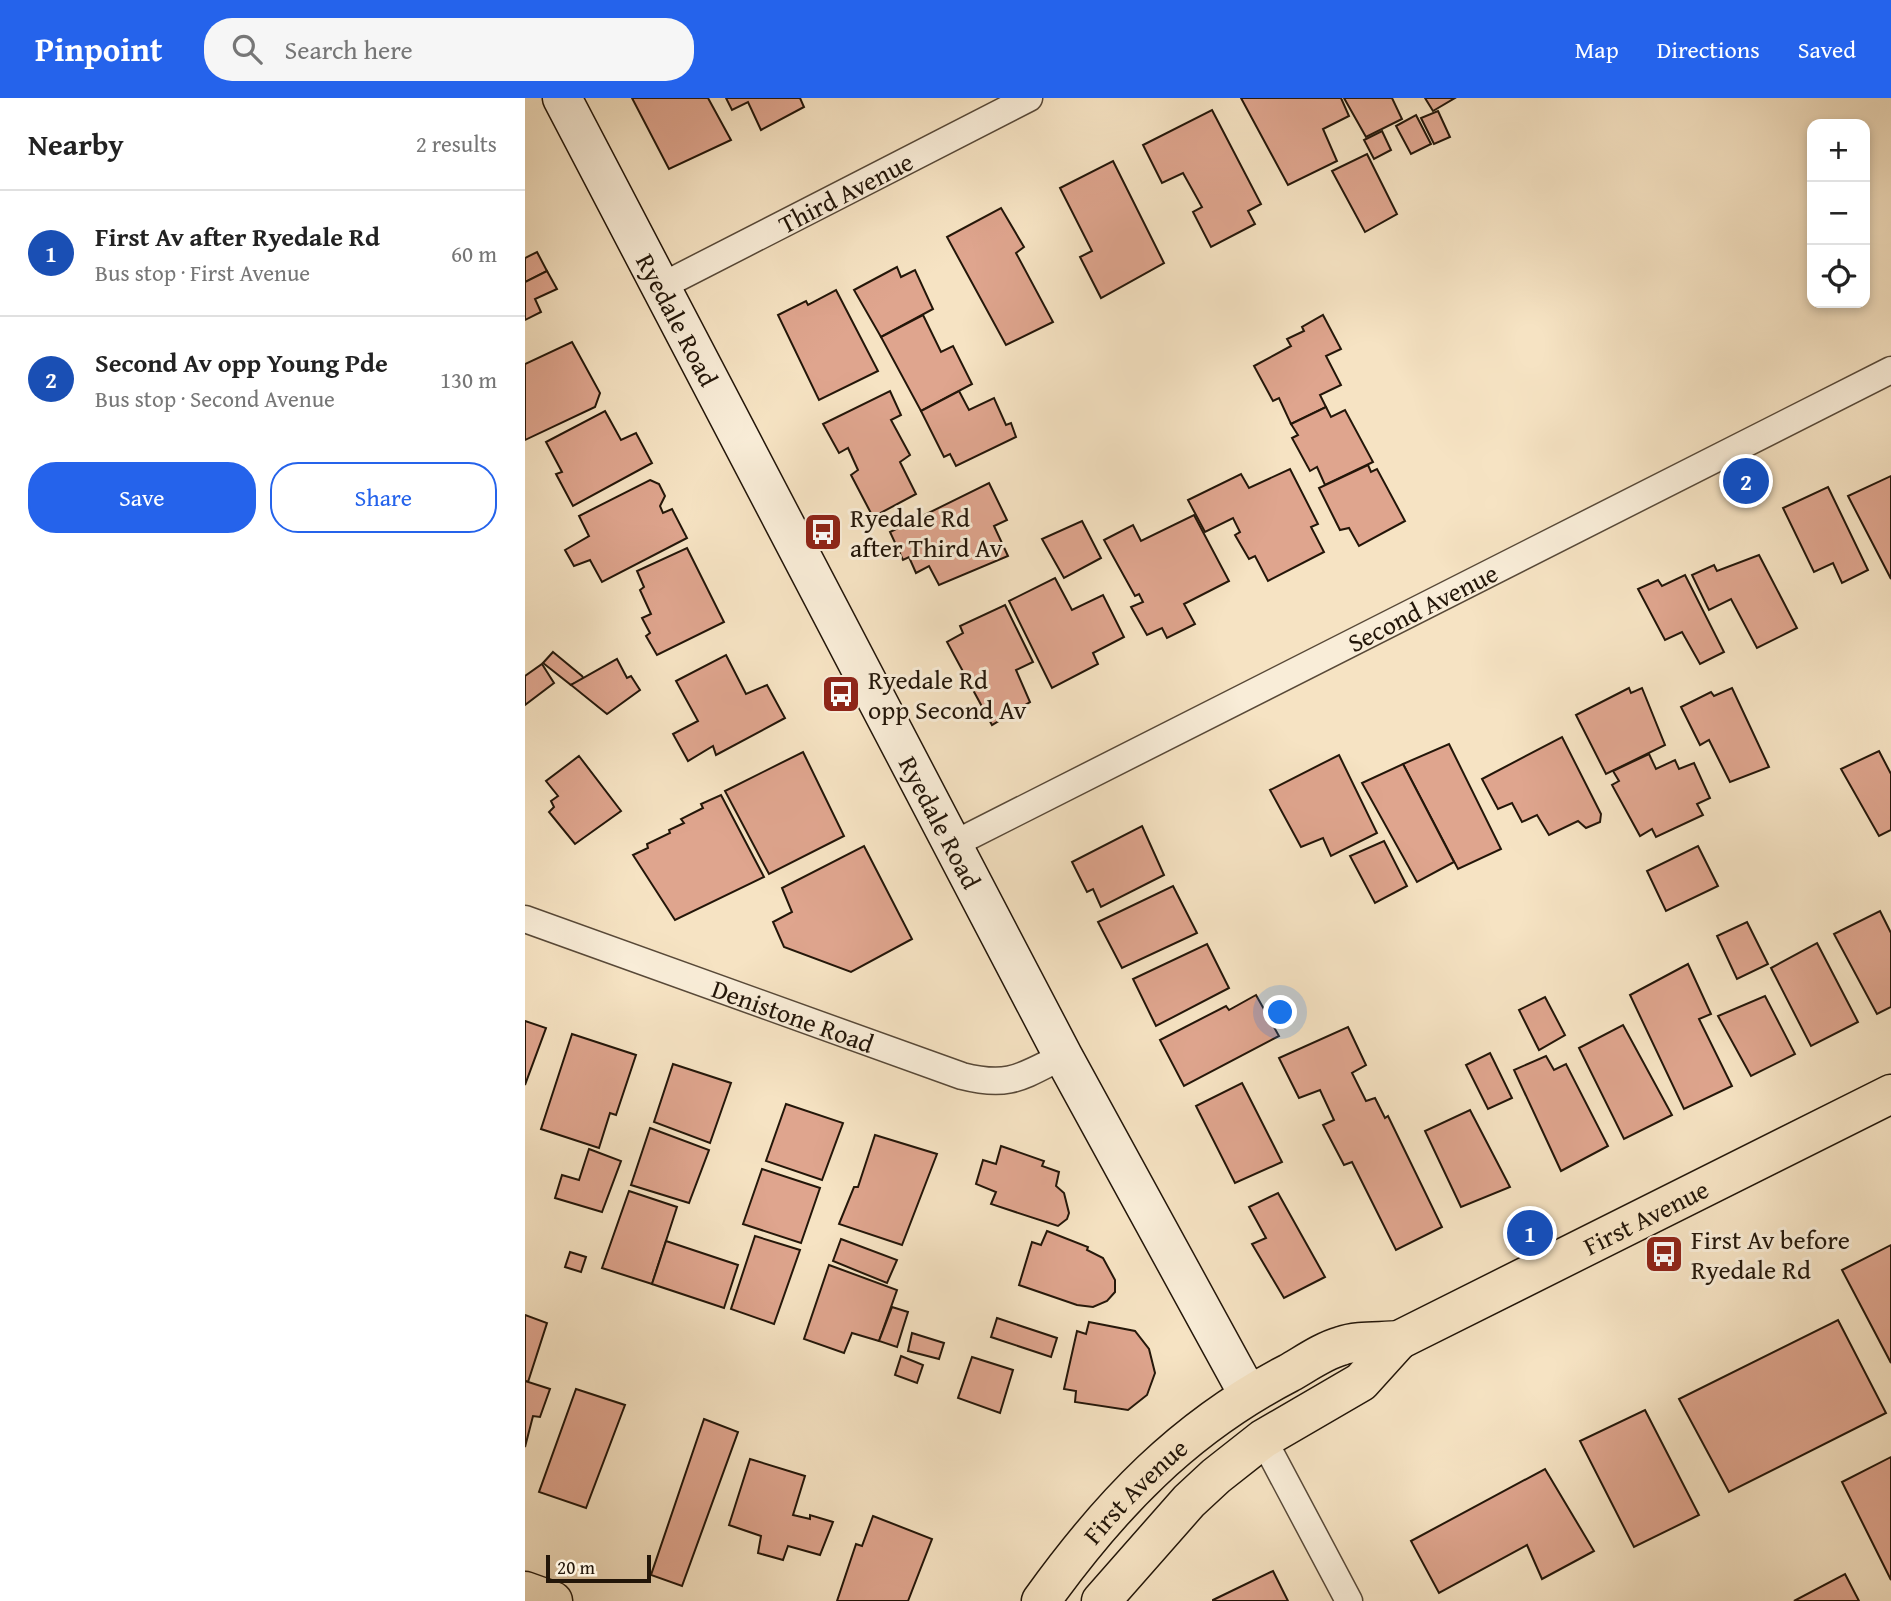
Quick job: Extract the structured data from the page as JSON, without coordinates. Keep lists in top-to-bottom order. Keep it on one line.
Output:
{"streets":{"main road":["First Avenue"],"street":["Third Avenue","Ryedale Road","Second Avenue","Denistone Road"]},"crossings":[["Third Avenue","Ryedale Road"],["Ryedale Road","Second Avenue"],["Ryedale Road","Denistone Road"],["Ryedale Road","First Avenue"]],"places":{"bus stop":["Ryedale Rd after Third Av","Ryedale Rd opp Second Av","First Av before Ryedale Rd"]},"scale_bar":"20 m","page":{"header":"Pinpoint","search":"Search here","nav":["Map","Directions","Saved"],"heading":["Nearby","2 results"],"map_buttons":["+","−"],"list":[{"mark":"1","name":"First Av after Ryedale Rd","note":"Bus stop · First Avenue","value":"60 m"},{"mark":"2","name":"Second Av opp Young Pde","note":"Bus stop · Second Avenue","value":"130 m"}],"buttons":["Save","Share"],"pins":["2","1"],"scale":"20 m"}}
